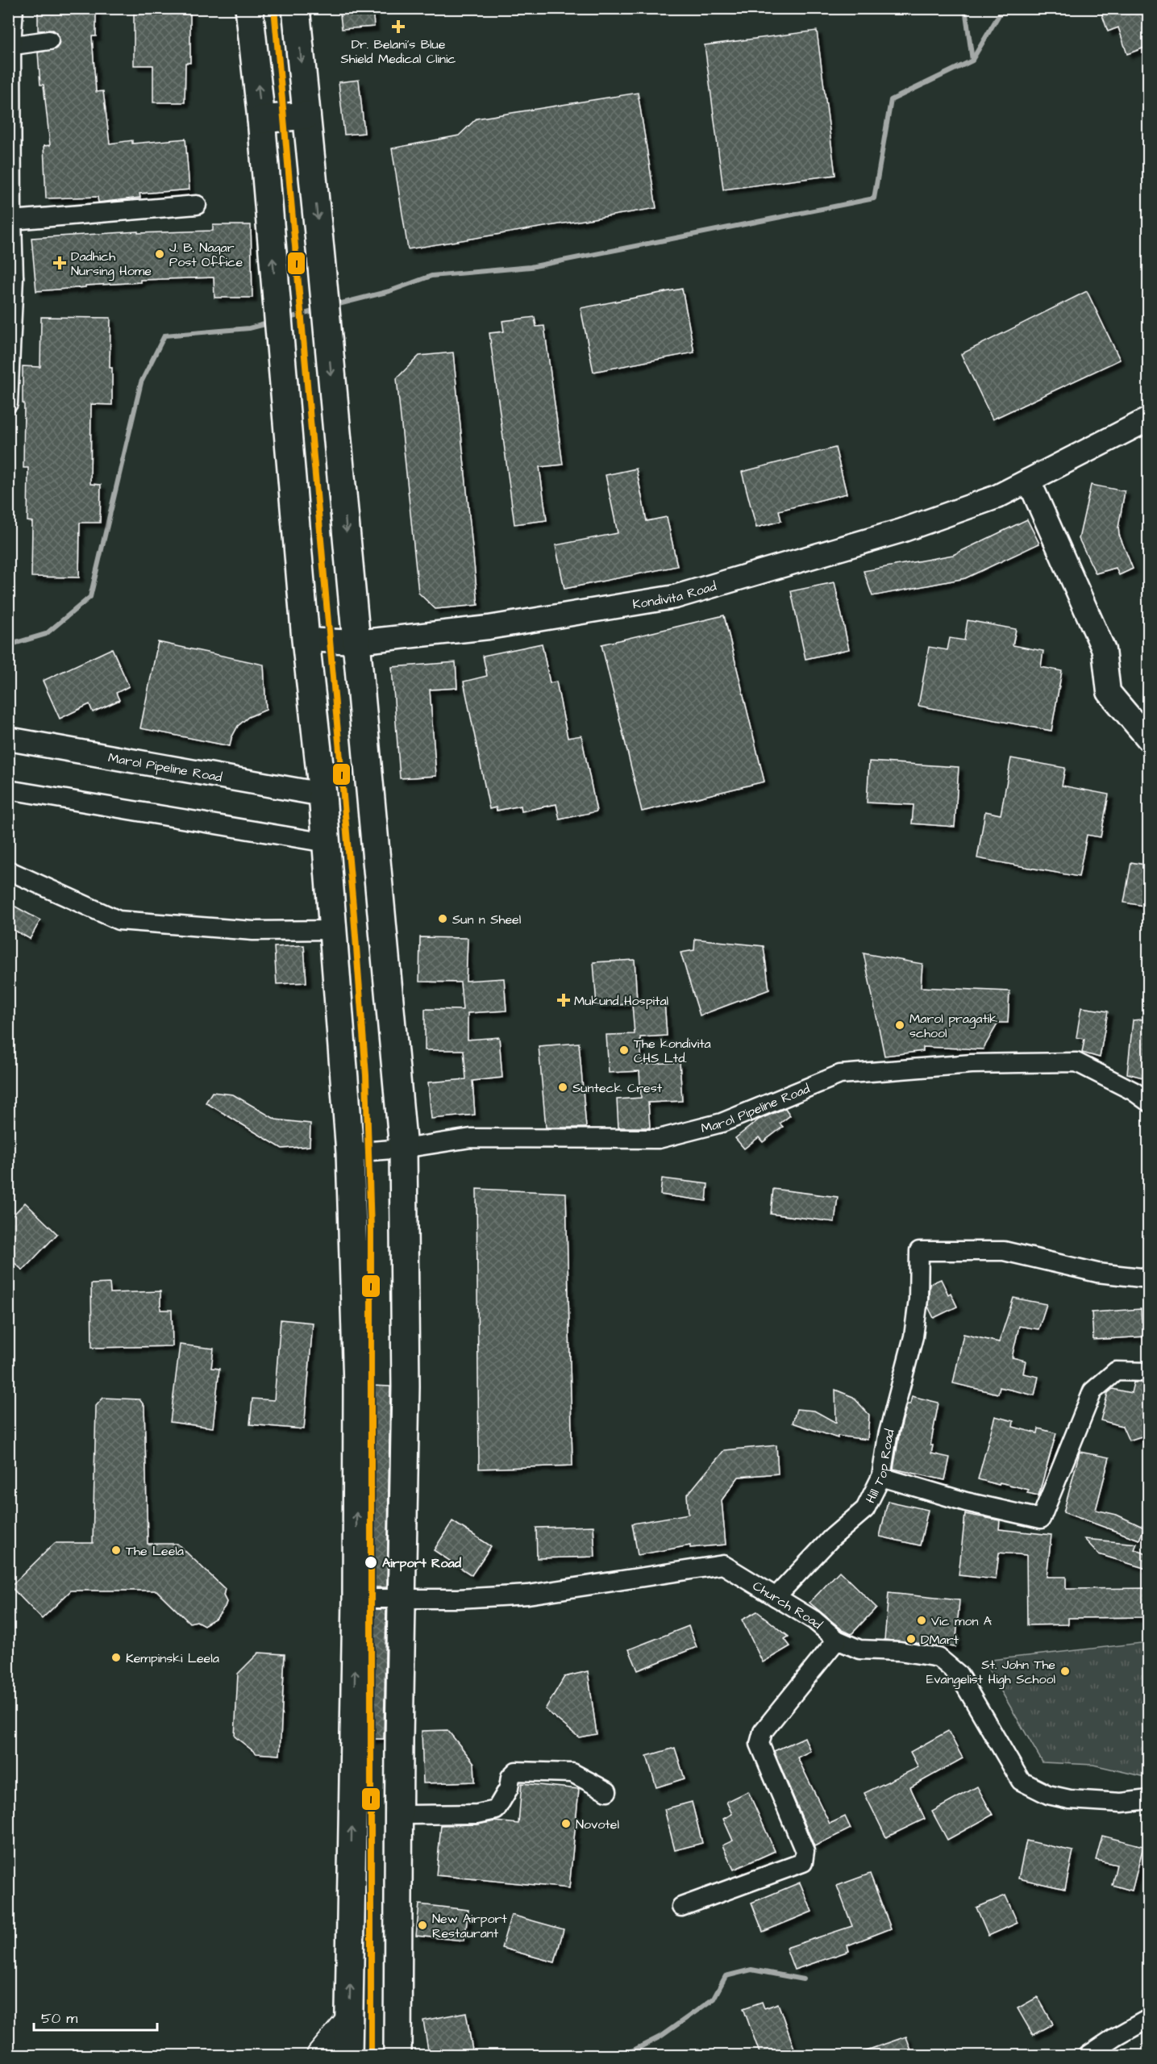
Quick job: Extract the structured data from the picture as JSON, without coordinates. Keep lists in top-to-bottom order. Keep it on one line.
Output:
{"streets":{"street":["Kondivita Road","Marol Pipeline Road","Hill Top Road","Church Road"]},"crossings":[["Hill Top Road","Church Road"]],"places":{"health":["Dr. Belani’s Blue Shield Medical Clinic","Dadhich Nursing Home","Mukund Hospital"],"other":["J. B. Nagar Post Office","Sun n Sheel","Marol pragatik school","The kondivita CHS Ltd.","Sunteck Crest","The Leela","Airport Road","Vic mon A","DMart","Kempinski Leela","St. John The Evangelist High School","Novotel","New Airport Restaurant"]},"lines":["transit line 1"],"scale_bar":"50 m"}
